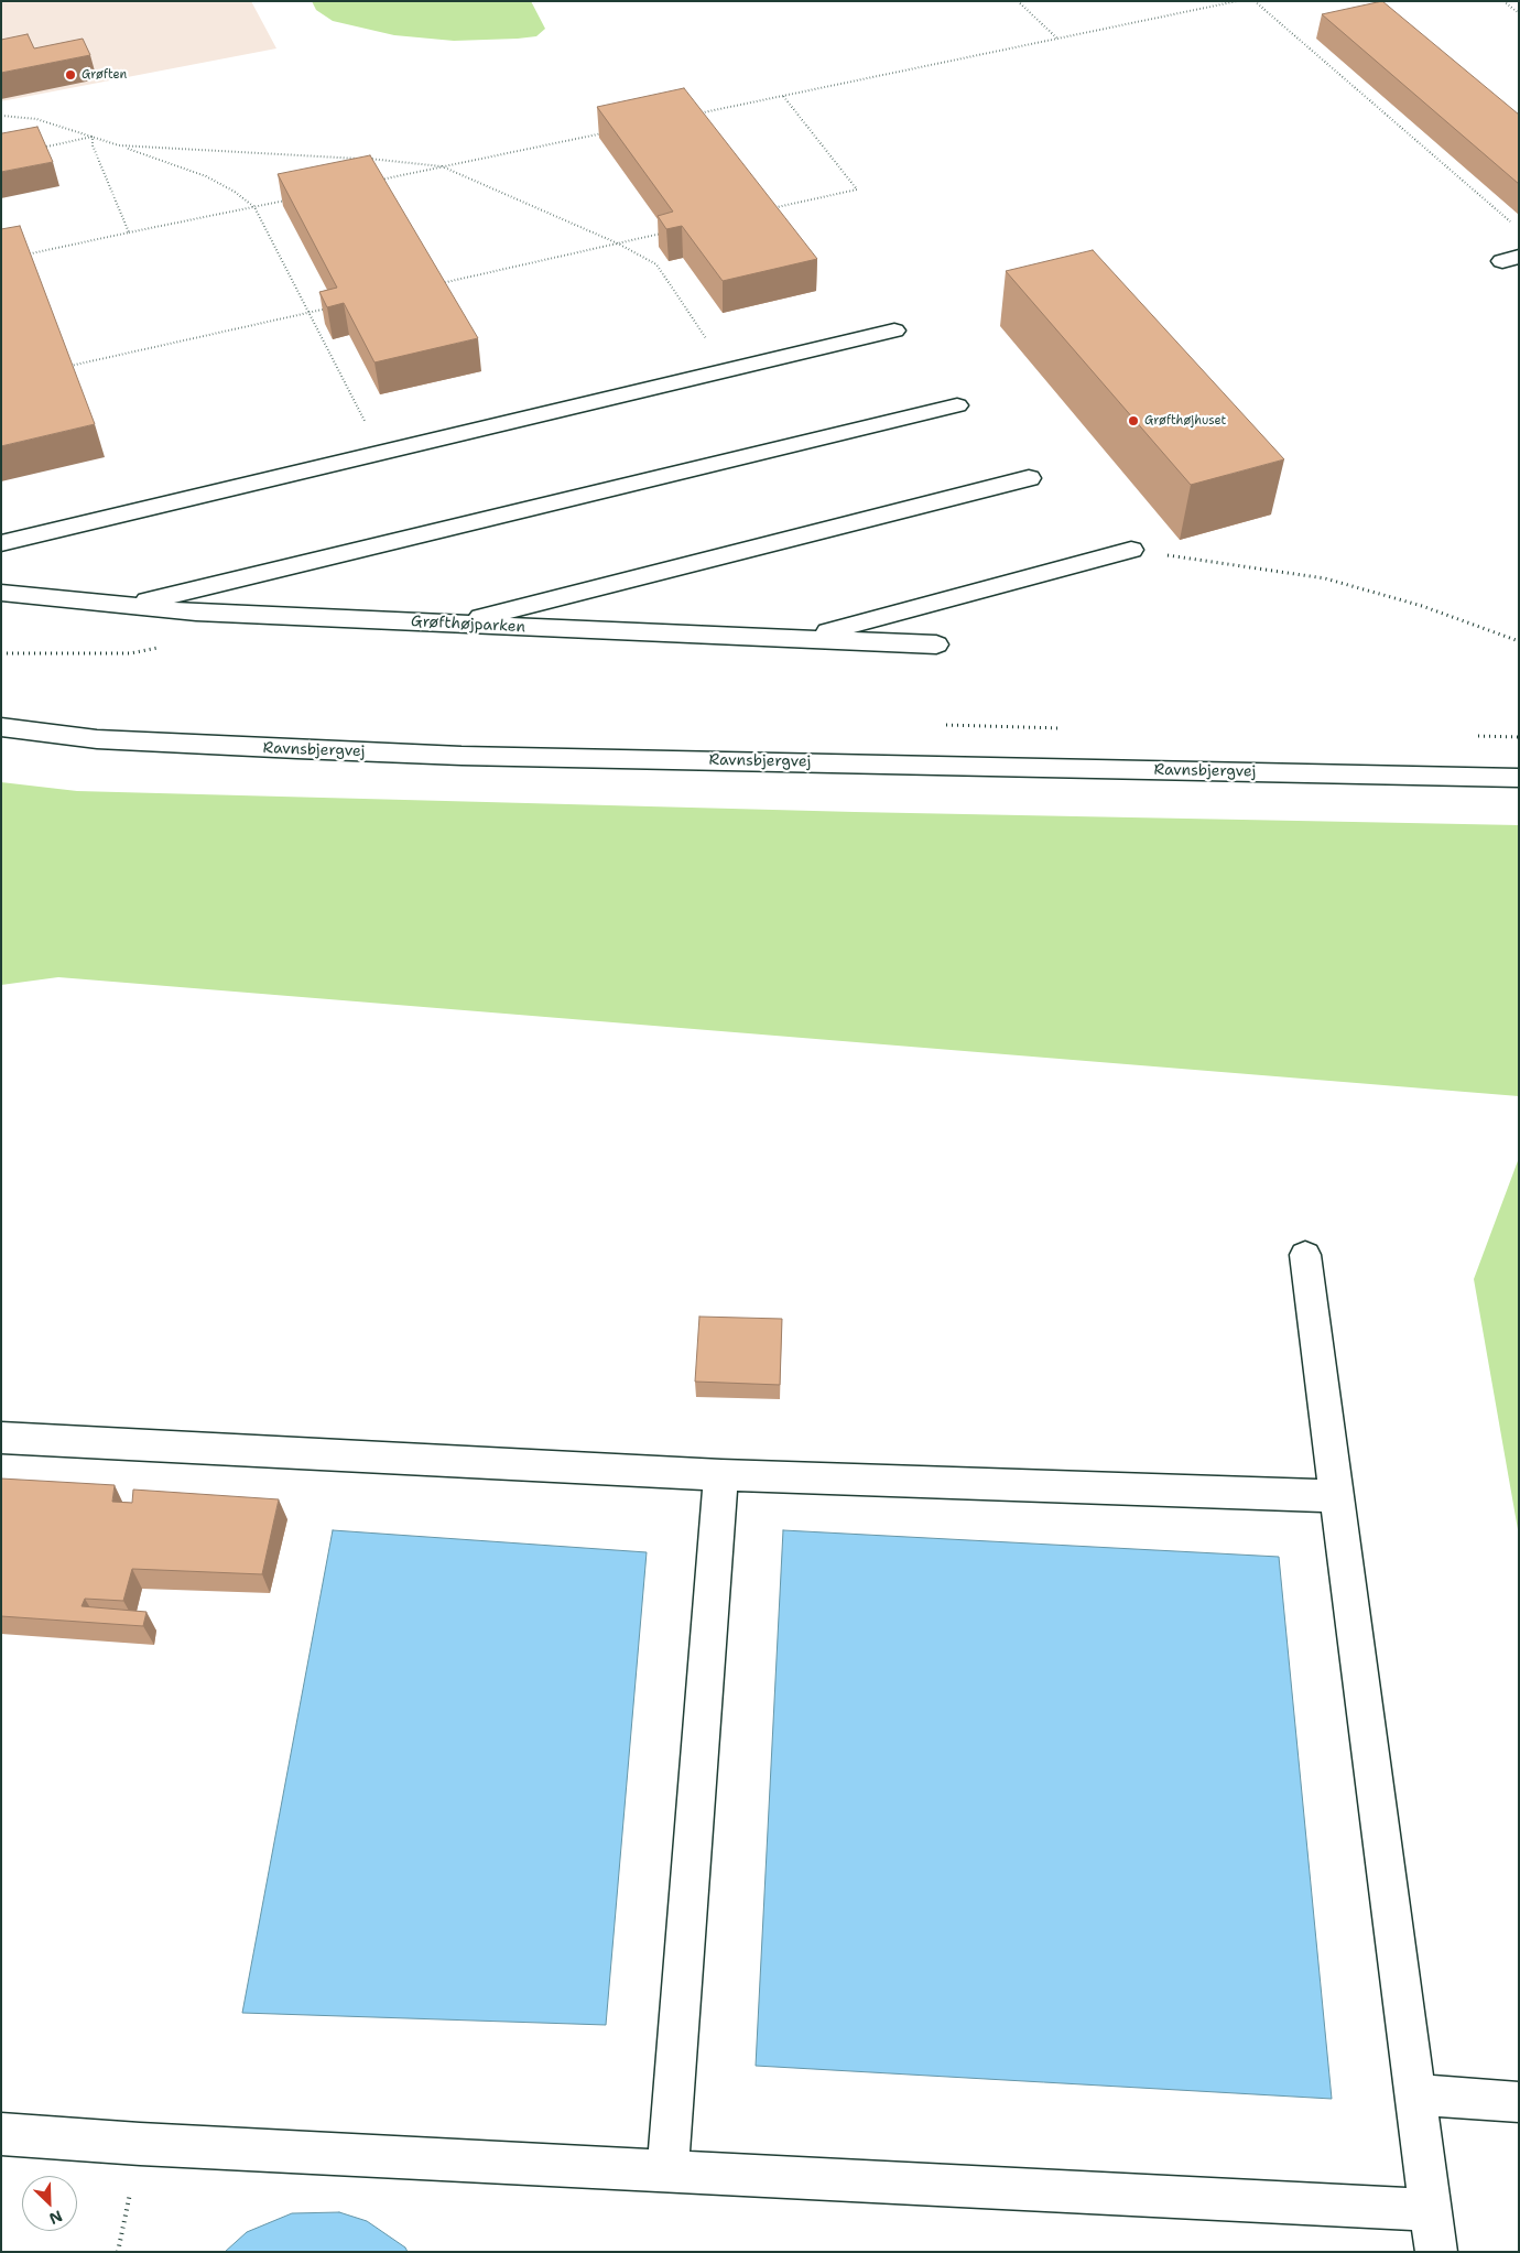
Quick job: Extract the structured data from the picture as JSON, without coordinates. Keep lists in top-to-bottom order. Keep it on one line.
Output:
{"streets":{"street":["Grøfthøjparken","Ravnsbjergvej"]},"places":["Grøften","Grøfthøjhuset"],"north":"bottom right"}
